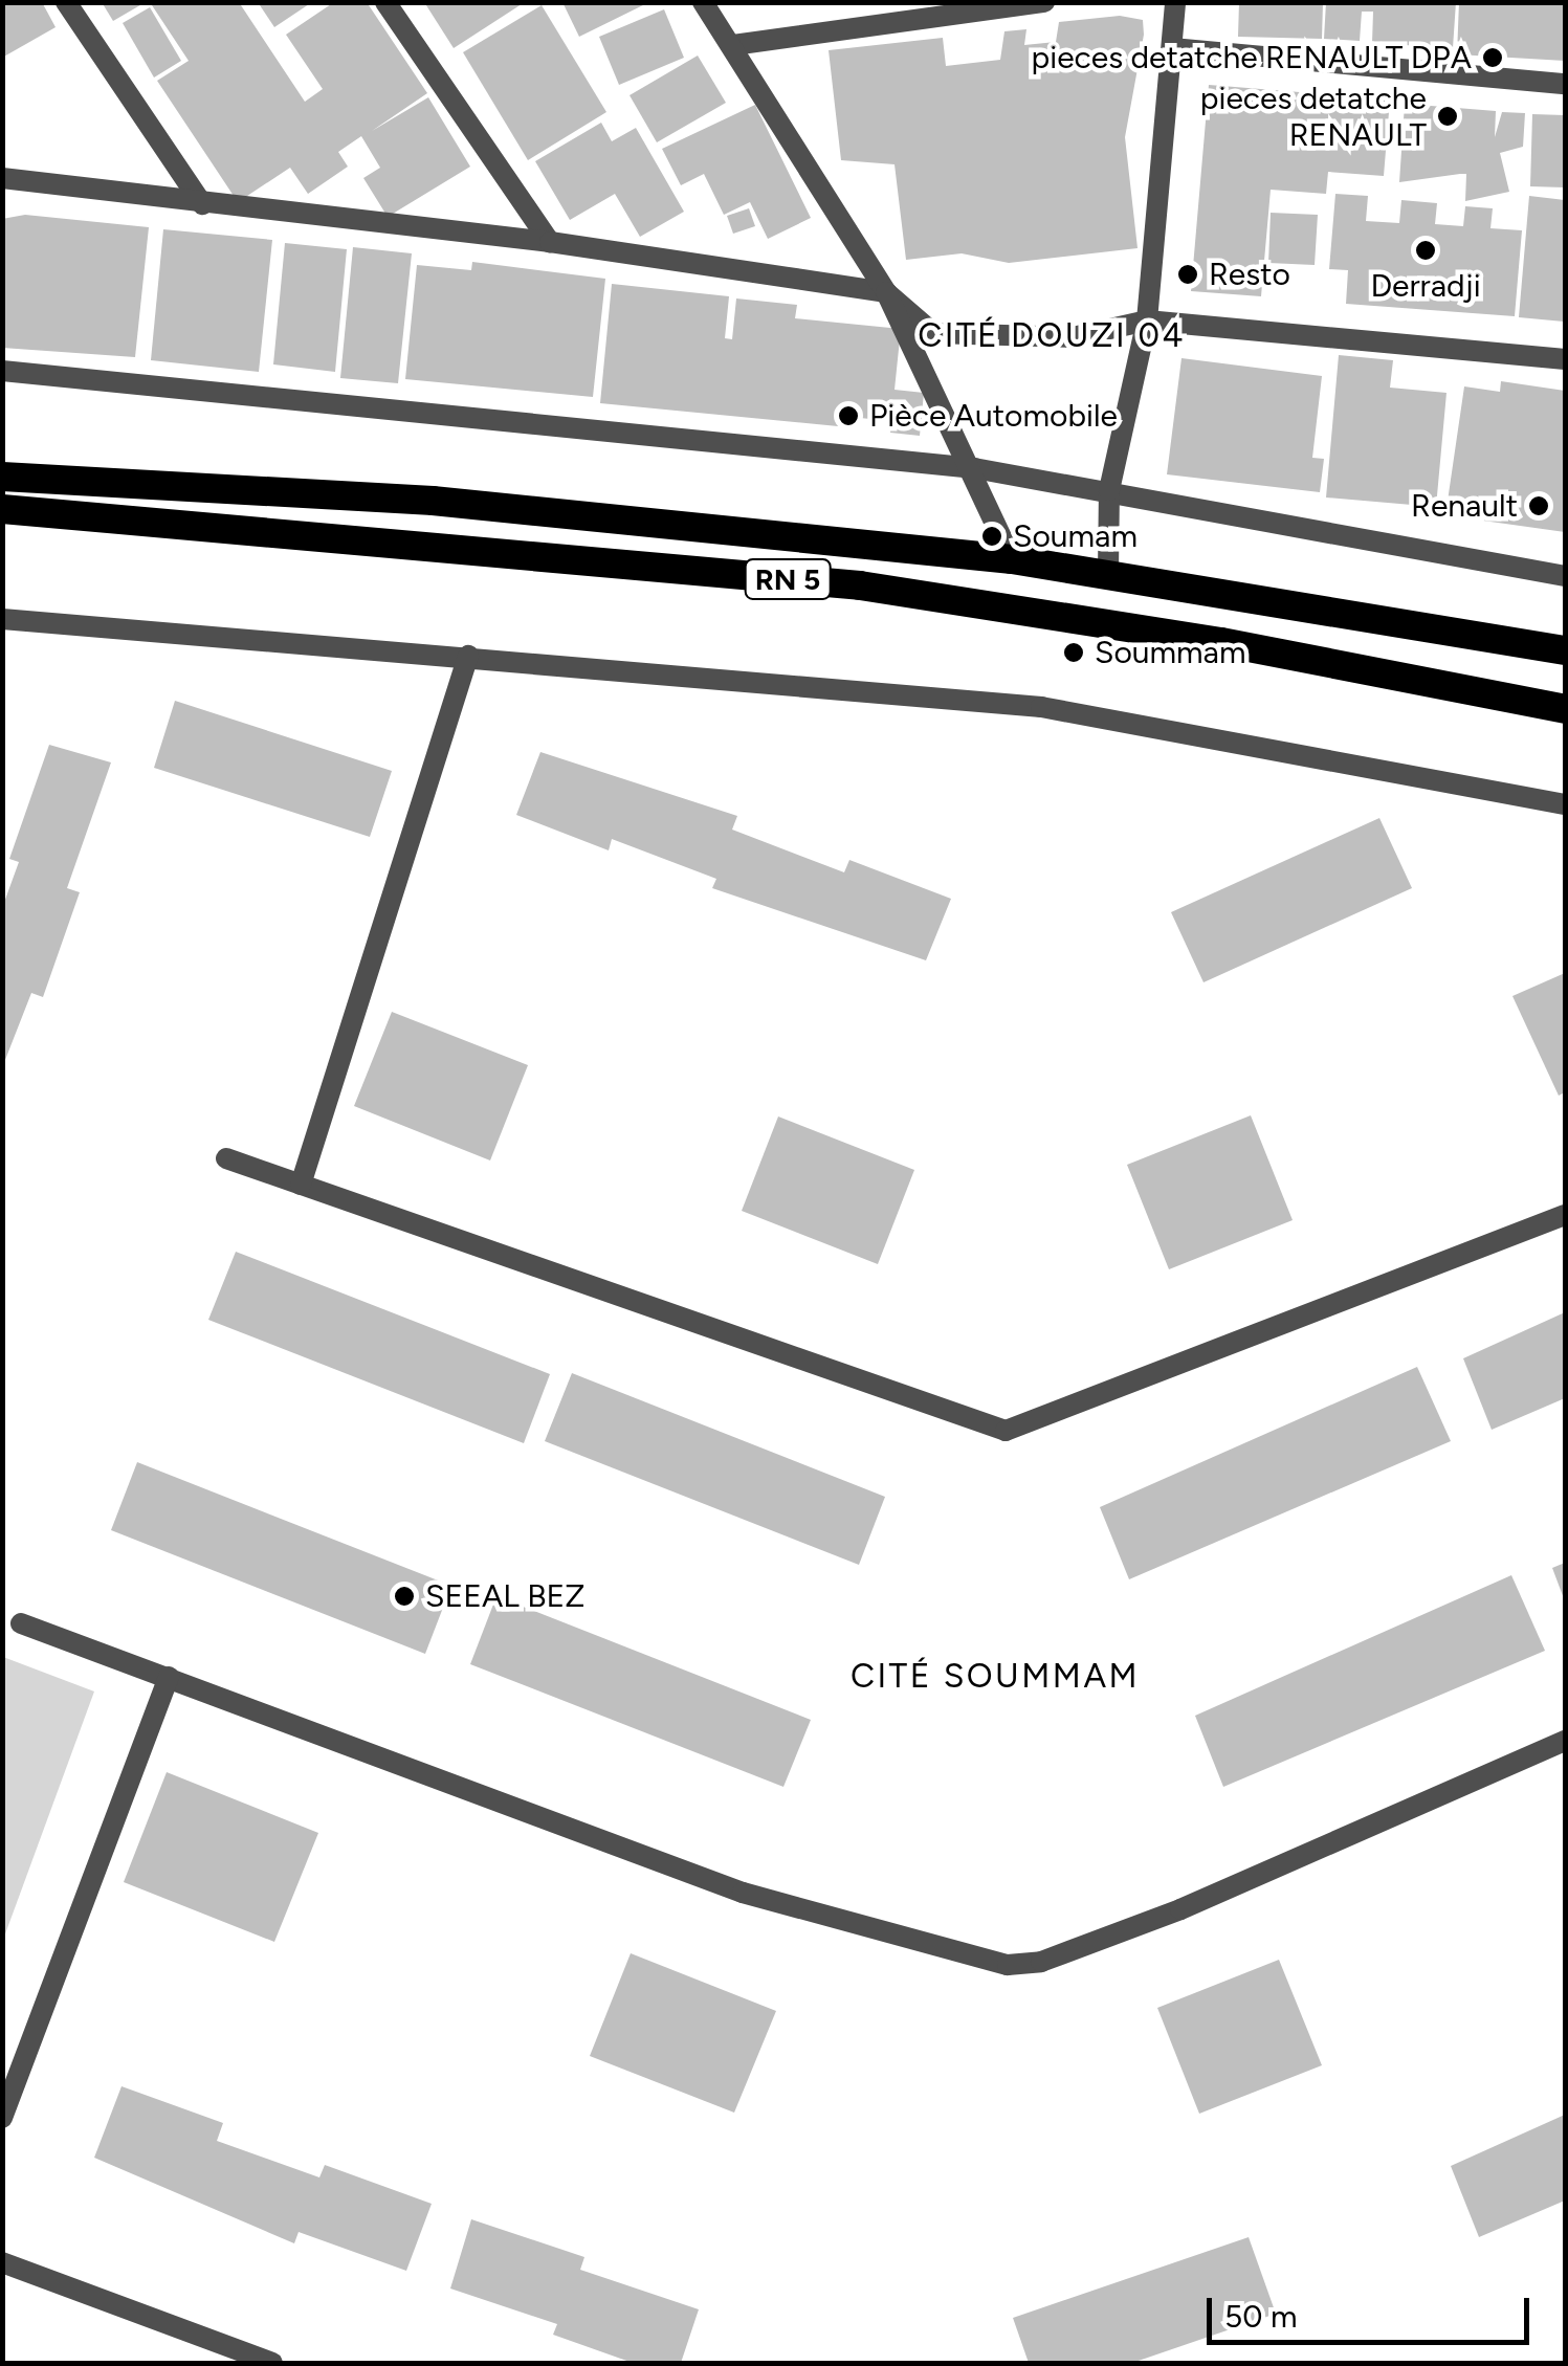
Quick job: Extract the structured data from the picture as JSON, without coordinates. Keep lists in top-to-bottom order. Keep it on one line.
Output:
{"streets":{"highway":["RN 5"]},"districts":["CITÉ DOUZI 04","CITÉ SOUMMAM"],"places":["pieces detatche RENAULT DPA","pieces detatche RENAULT","Derradji","Resto","Pièce Automobile","Renault","Soumam","Soummam","SEEAL BEZ"],"scale_bar":"50 m"}
